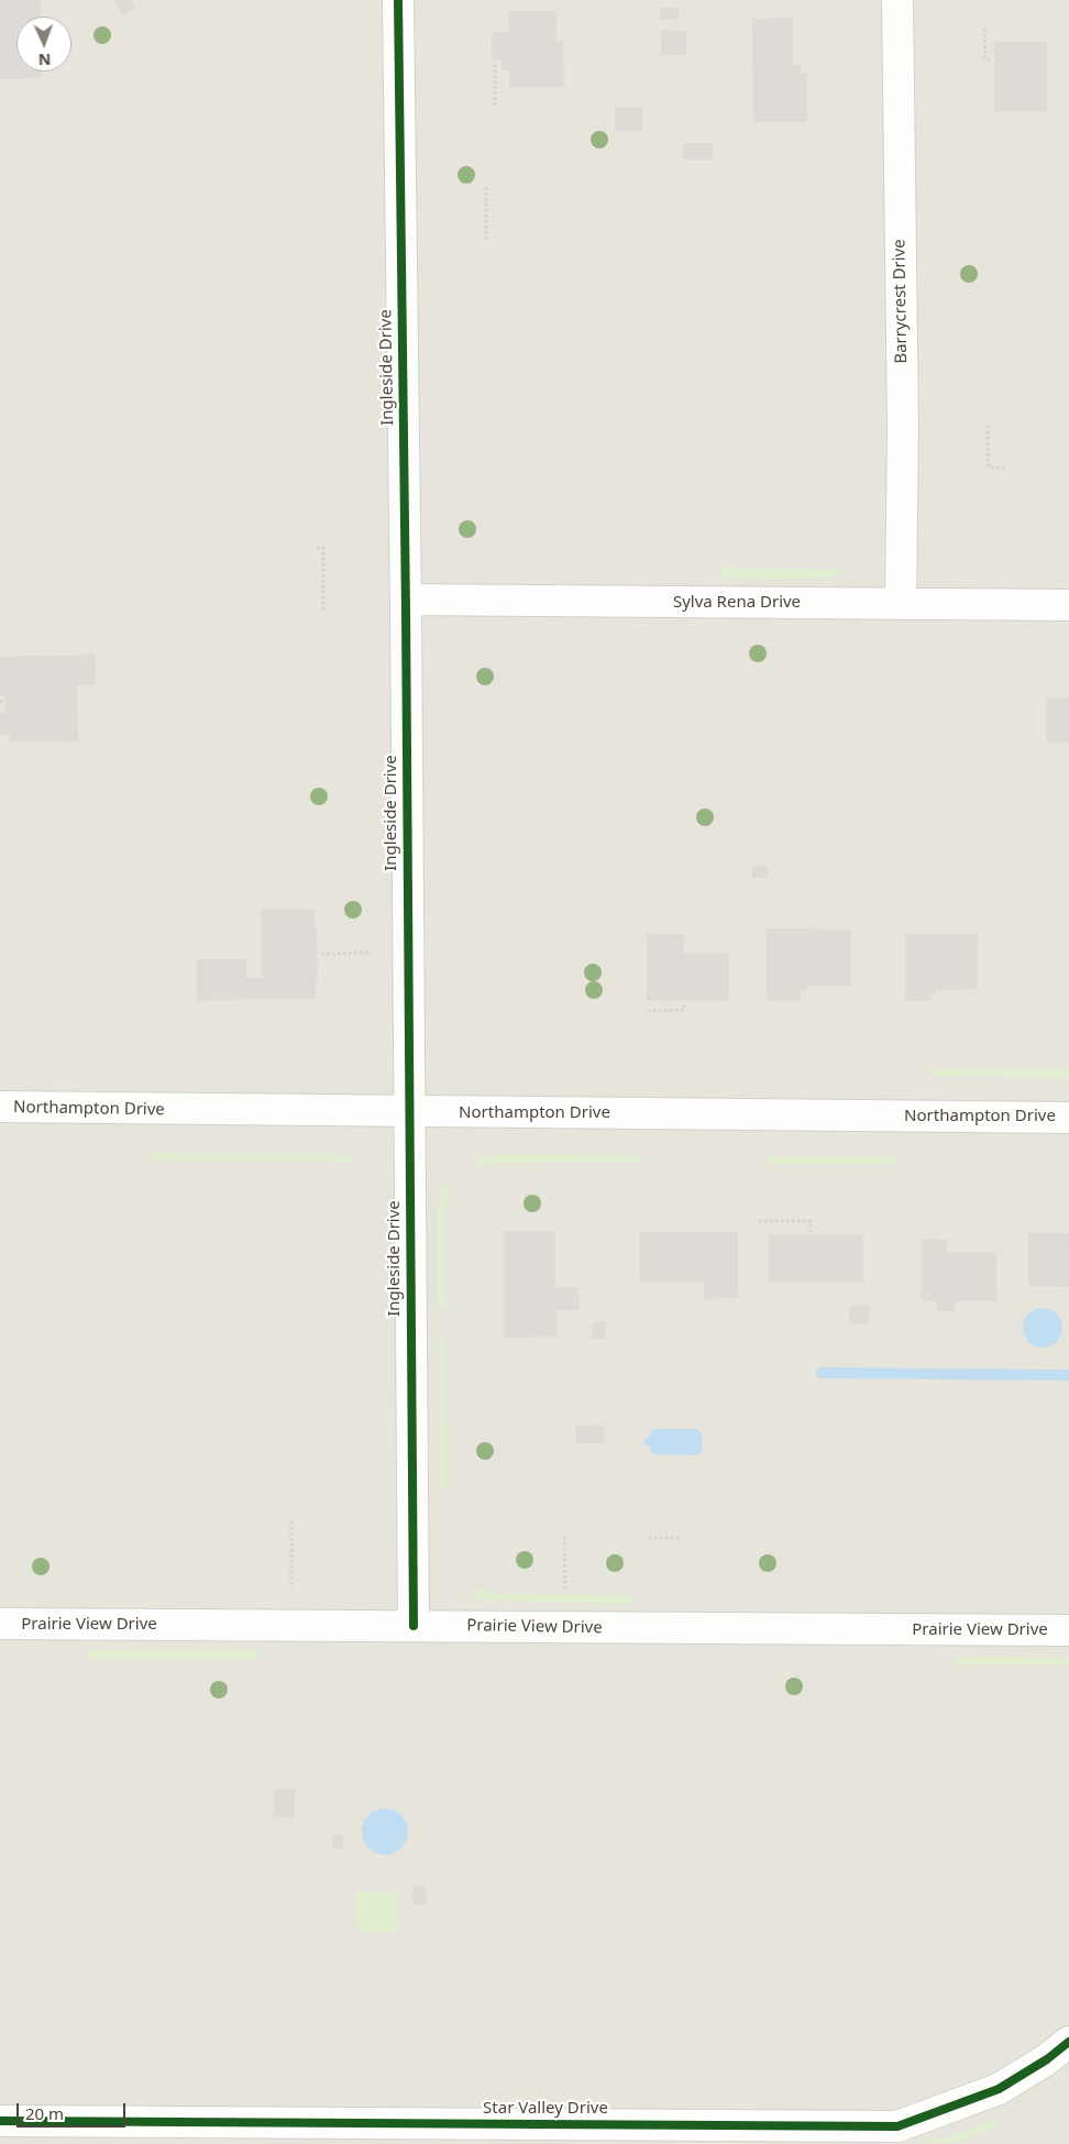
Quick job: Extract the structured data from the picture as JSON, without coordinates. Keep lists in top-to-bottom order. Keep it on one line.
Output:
{"streets":{"street":["Barrycrest Drive","Ingleside Drive","Sylva Rena Drive","Northampton Drive","Prairie View Drive","Star Valley Drive"]},"crossings":[["Barrycrest Drive","Sylva Rena Drive"],["Ingleside Drive","Sylva Rena Drive"],["Ingleside Drive","Northampton Drive"],["Ingleside Drive","Prairie View Drive"]],"scale_bar":"20 m","north":"bottom"}
